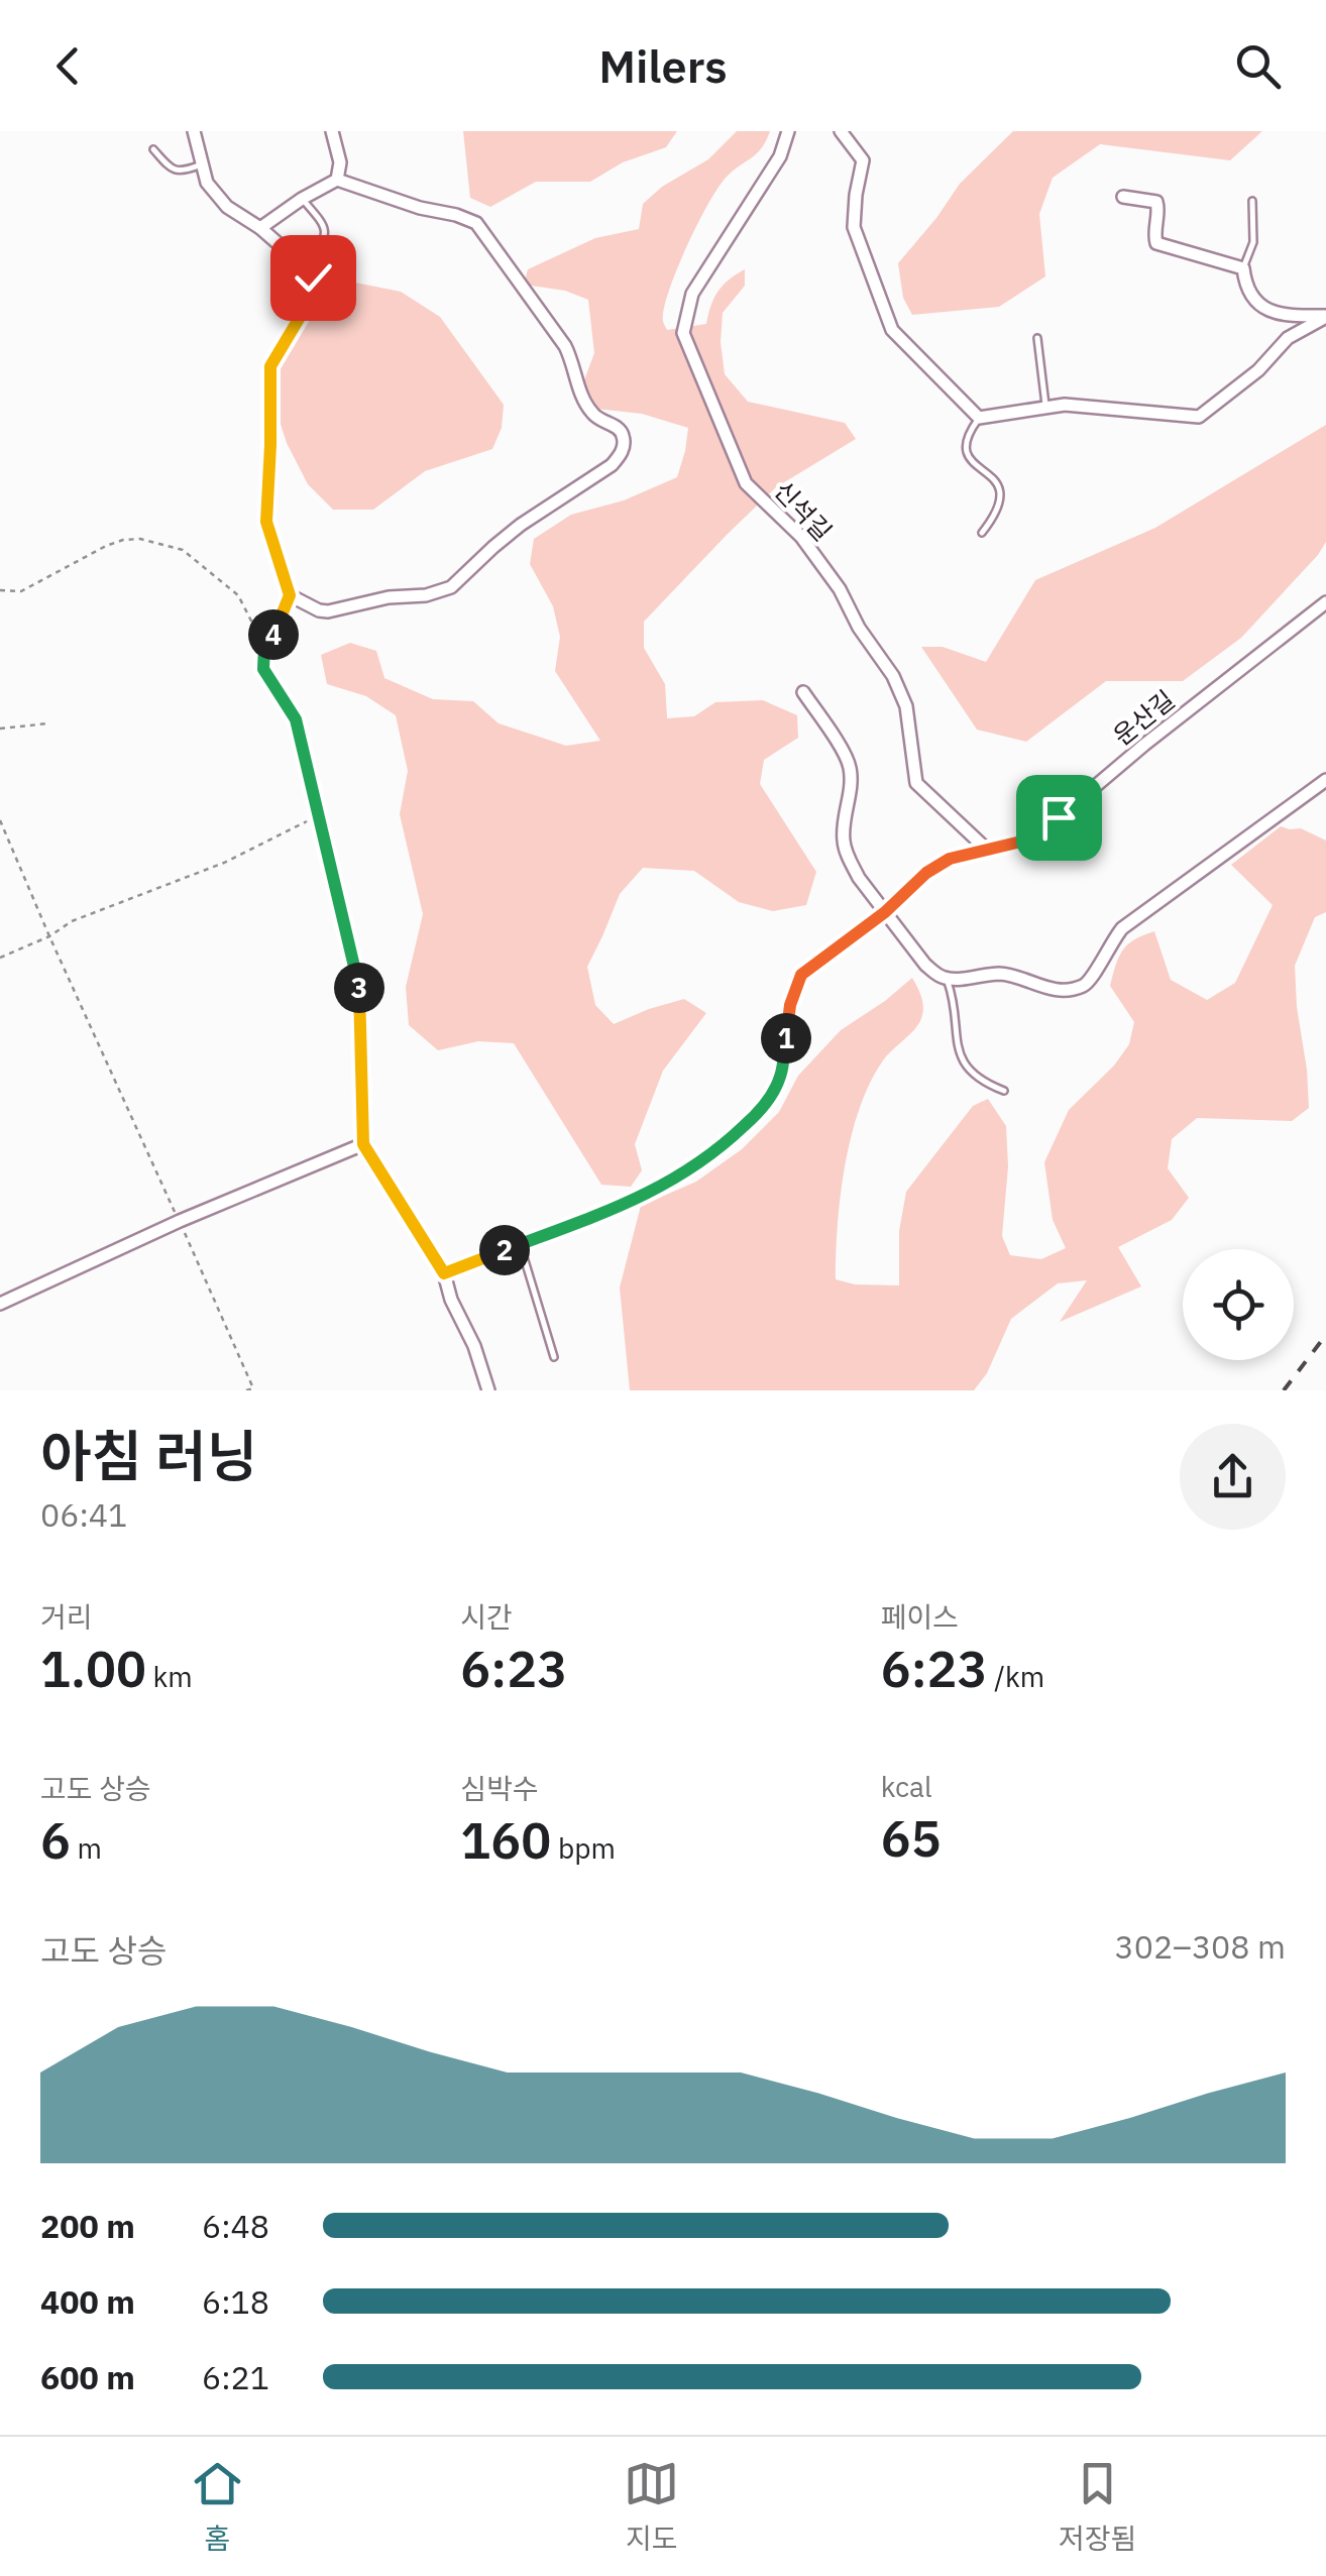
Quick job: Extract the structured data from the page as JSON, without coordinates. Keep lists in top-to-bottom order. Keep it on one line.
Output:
{"streets":{"street":["신석길","운산길"]},"crossings":[["신석길","운산길"]],"page":{"header":"Milers","pins":["4","3","1","2"],"heading":["아침 러닝","06:41"],"stats":[["거리","1.00 km"],["시간","6:23"],["페이스","6:23 /km"],["고도 상승","6 m"],["심박수","160 bpm"],["kcal","65"]],"chart":["고도 상승","302–308 m"],"list":[{"name":"200 m","note":"6:48"},{"name":"400 m","note":"6:18"},{"name":"600 m","note":"6:21"}],"tabs":["홈","지도","저장됨"]}}
